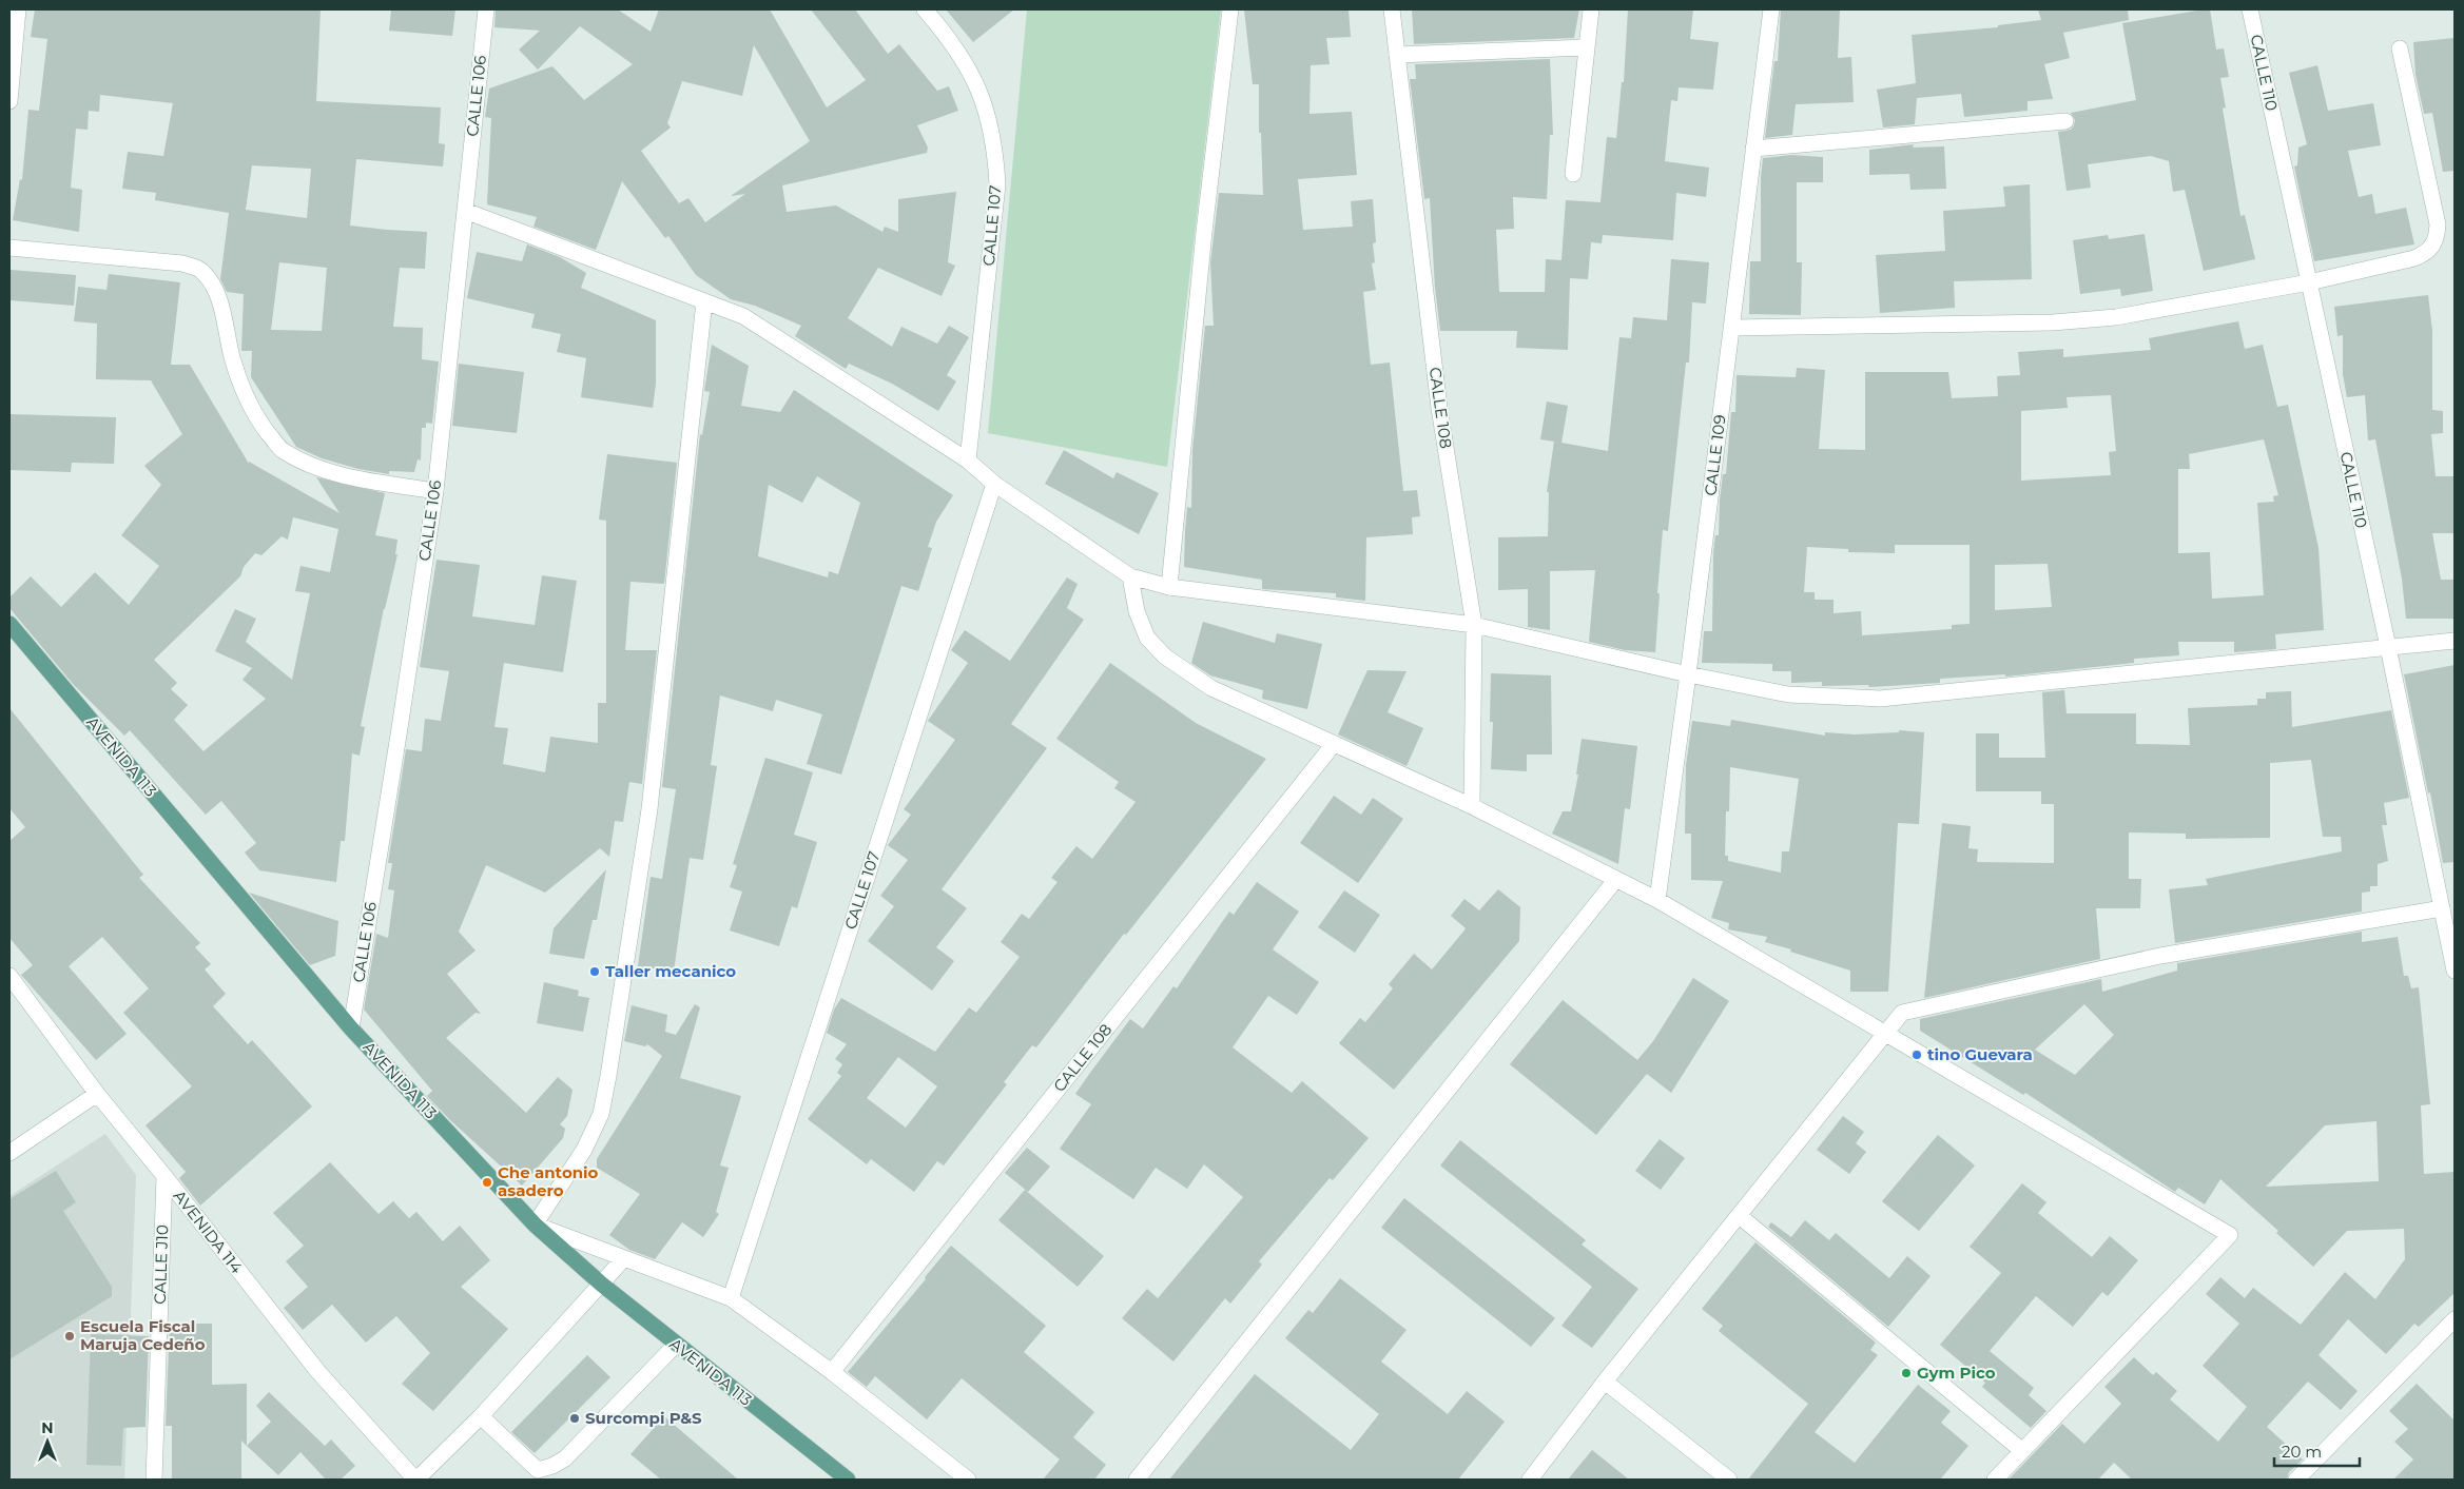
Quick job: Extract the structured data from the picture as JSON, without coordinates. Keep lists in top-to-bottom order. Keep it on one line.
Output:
{"streets":{"main road":["AVENIDA 113"],"street":["CALLE 110","CALLE 106","CALLE 107","CALLE 108","CALLE 109","AVENIDA 114","CALLE J10"]},"crossings":[["CALLE 106","AVENIDA 113"],["AVENIDA 114","CALLE J10"]],"places":["Taller mecanico","tino Guevara","Che antonio asadero","Escuela Fiscal Maruja Cedeño","Gym Pico","Surcompi P&S"],"scale_bar":"20 m","north":"top"}
